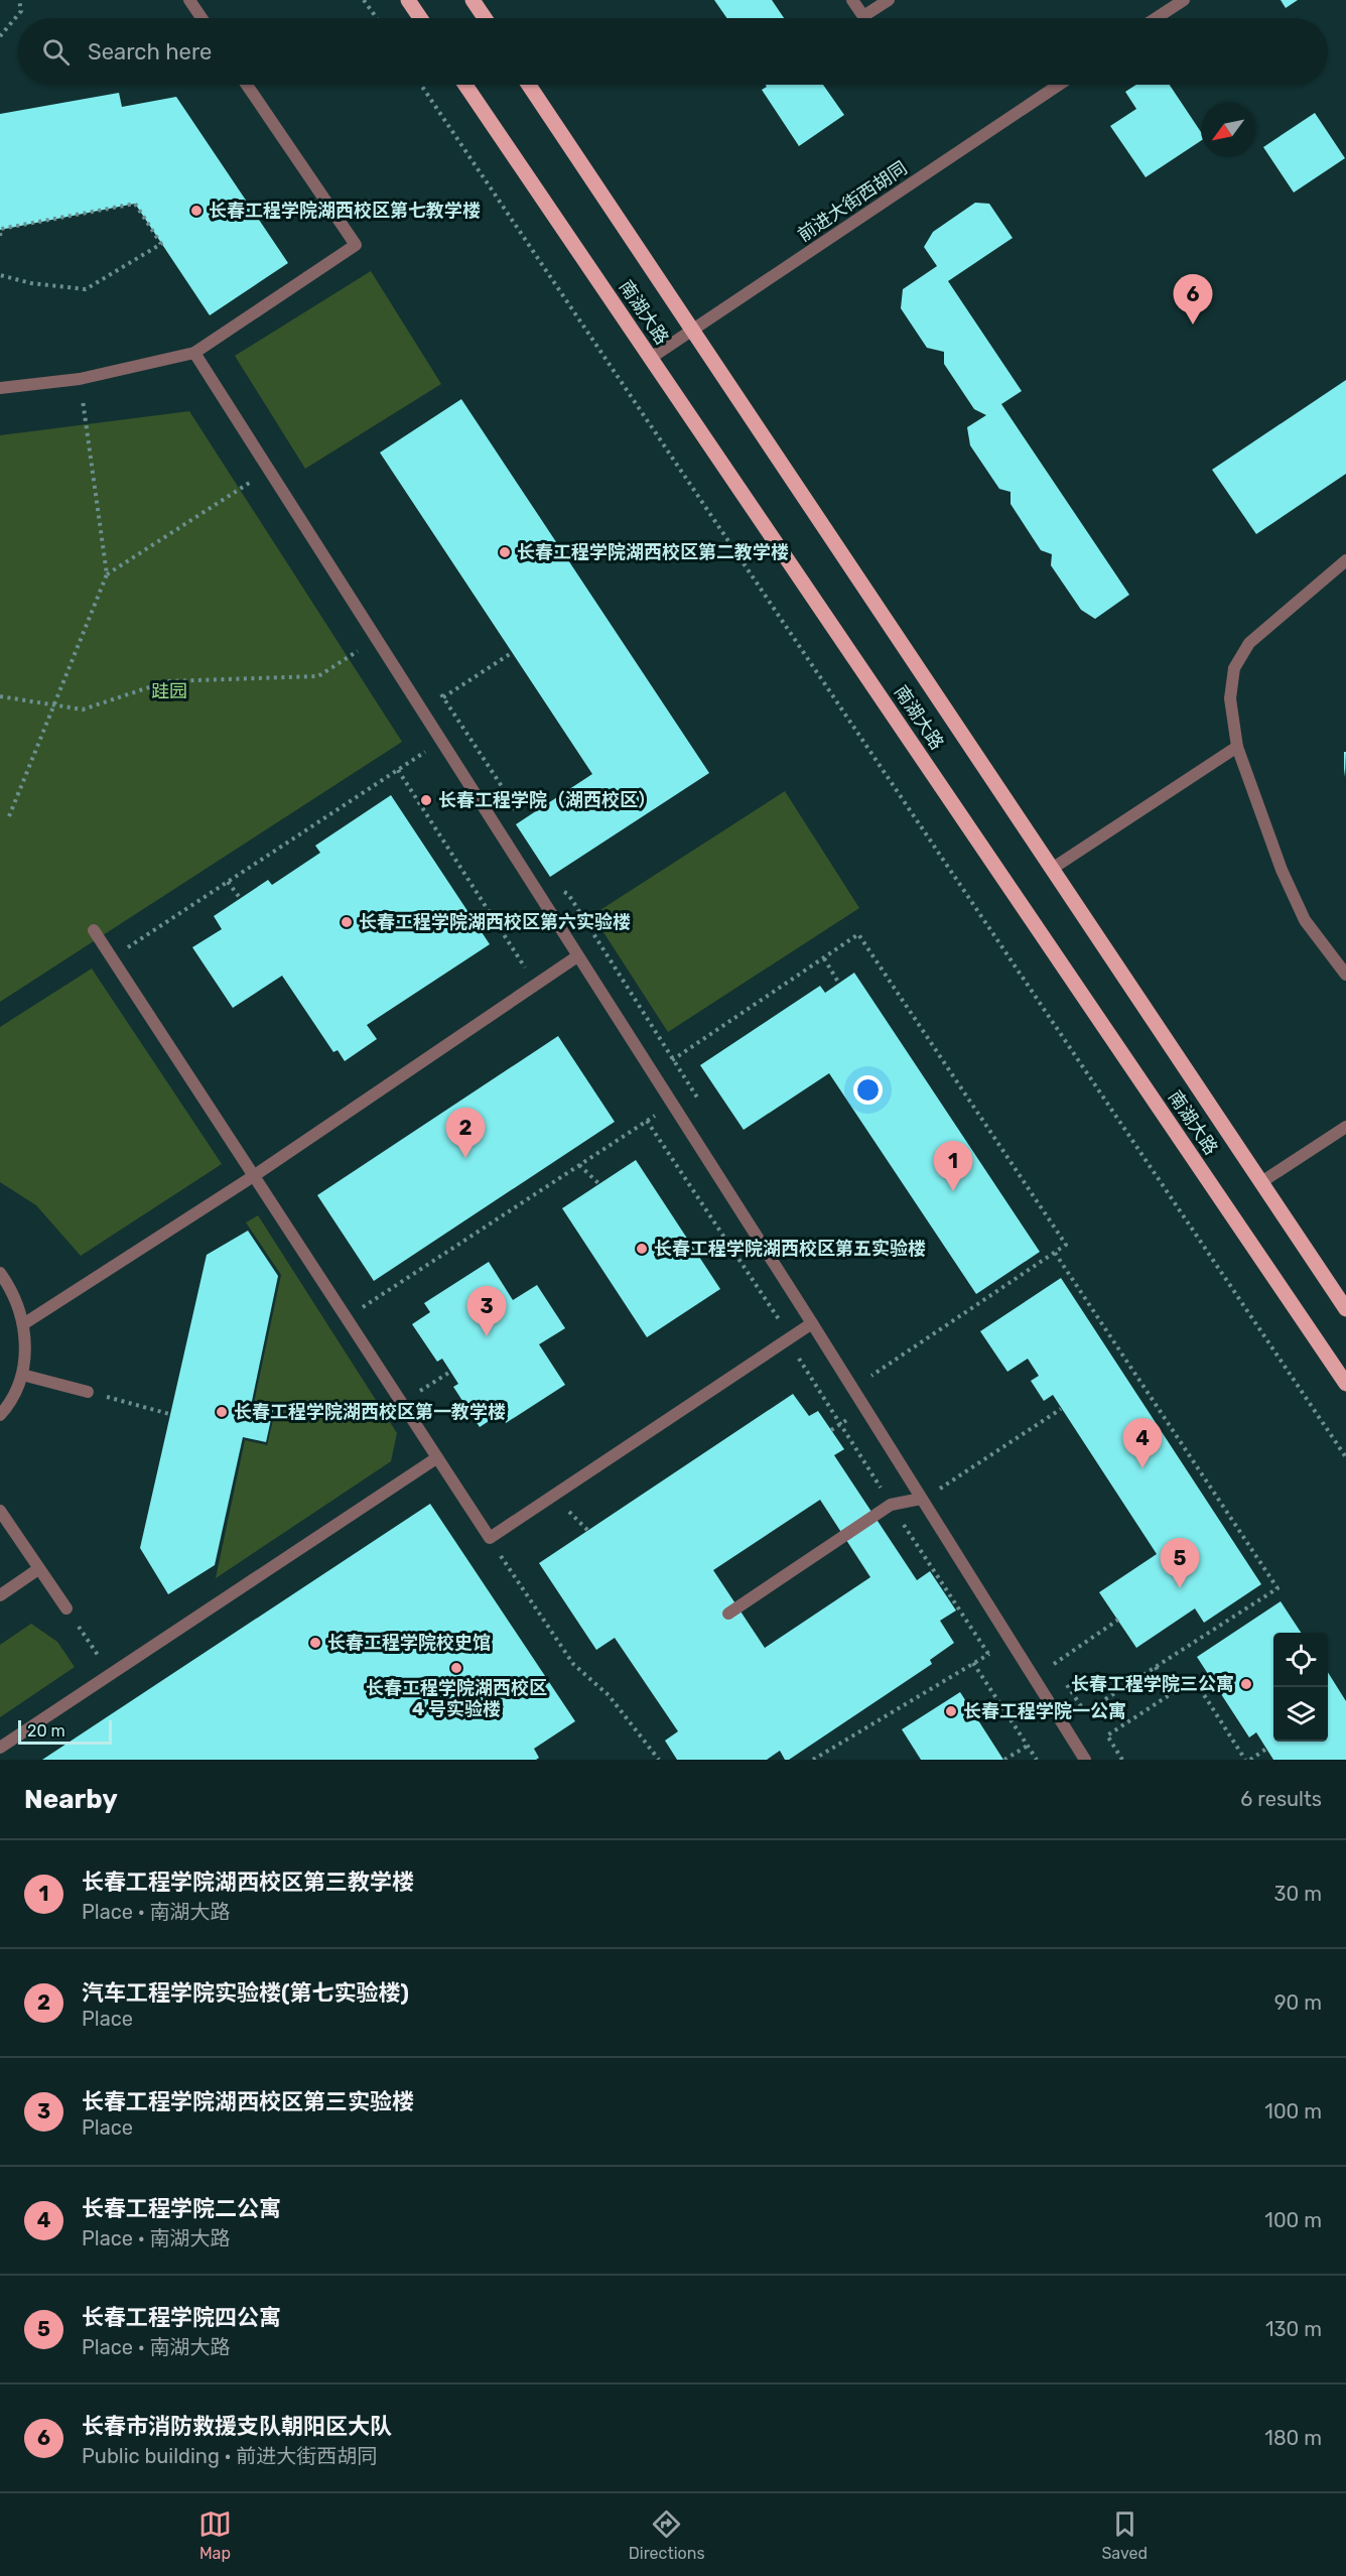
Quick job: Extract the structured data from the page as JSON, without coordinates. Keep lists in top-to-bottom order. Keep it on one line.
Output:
{"streets":{"main road":["南湖大路"],"street":["前进大街西胡同"]},"crossings":[["前进大街西胡同","南湖大路"]],"parks":["跬园"],"places":["长春工程学院湖西校区第七教学楼","长春工程学院湖西校区第二教学楼","长春工程学院（湖西校区）","长春工程学院湖西校区第六实验楼","长春工程学院湖西校区第五实验楼","长春工程学院湖西校区第一教学楼","长春工程学院校史馆","长春工程学院湖西校区 4 号实验楼","长春工程学院三公寓","长春工程学院一公寓"],"scale_bar":"20 m","north":"bottom left","page":{"search":"Search here","pins":["6","2","1","3","4","5"],"scale":"20 m","heading":["Nearby","6 results"],"list":[{"mark":"1","name":"长春工程学院湖西校区第三教学楼","note":"Place · 南湖大路","value":"30 m"},{"mark":"2","name":"汽车工程学院实验楼(第七实验楼)","note":"Place","value":"90 m"},{"mark":"3","name":"长春工程学院湖西校区第三实验楼","note":"Place","value":"100 m"},{"mark":"4","name":"长春工程学院二公寓","note":"Place · 南湖大路","value":"100 m"},{"mark":"5","name":"长春工程学院四公寓","note":"Place · 南湖大路","value":"130 m"},{"mark":"6","name":"长春市消防救援支队朝阳区大队","note":"Public building · 前进大街西胡同","value":"180 m"}],"nav":["Map","Directions","Saved"]}}
